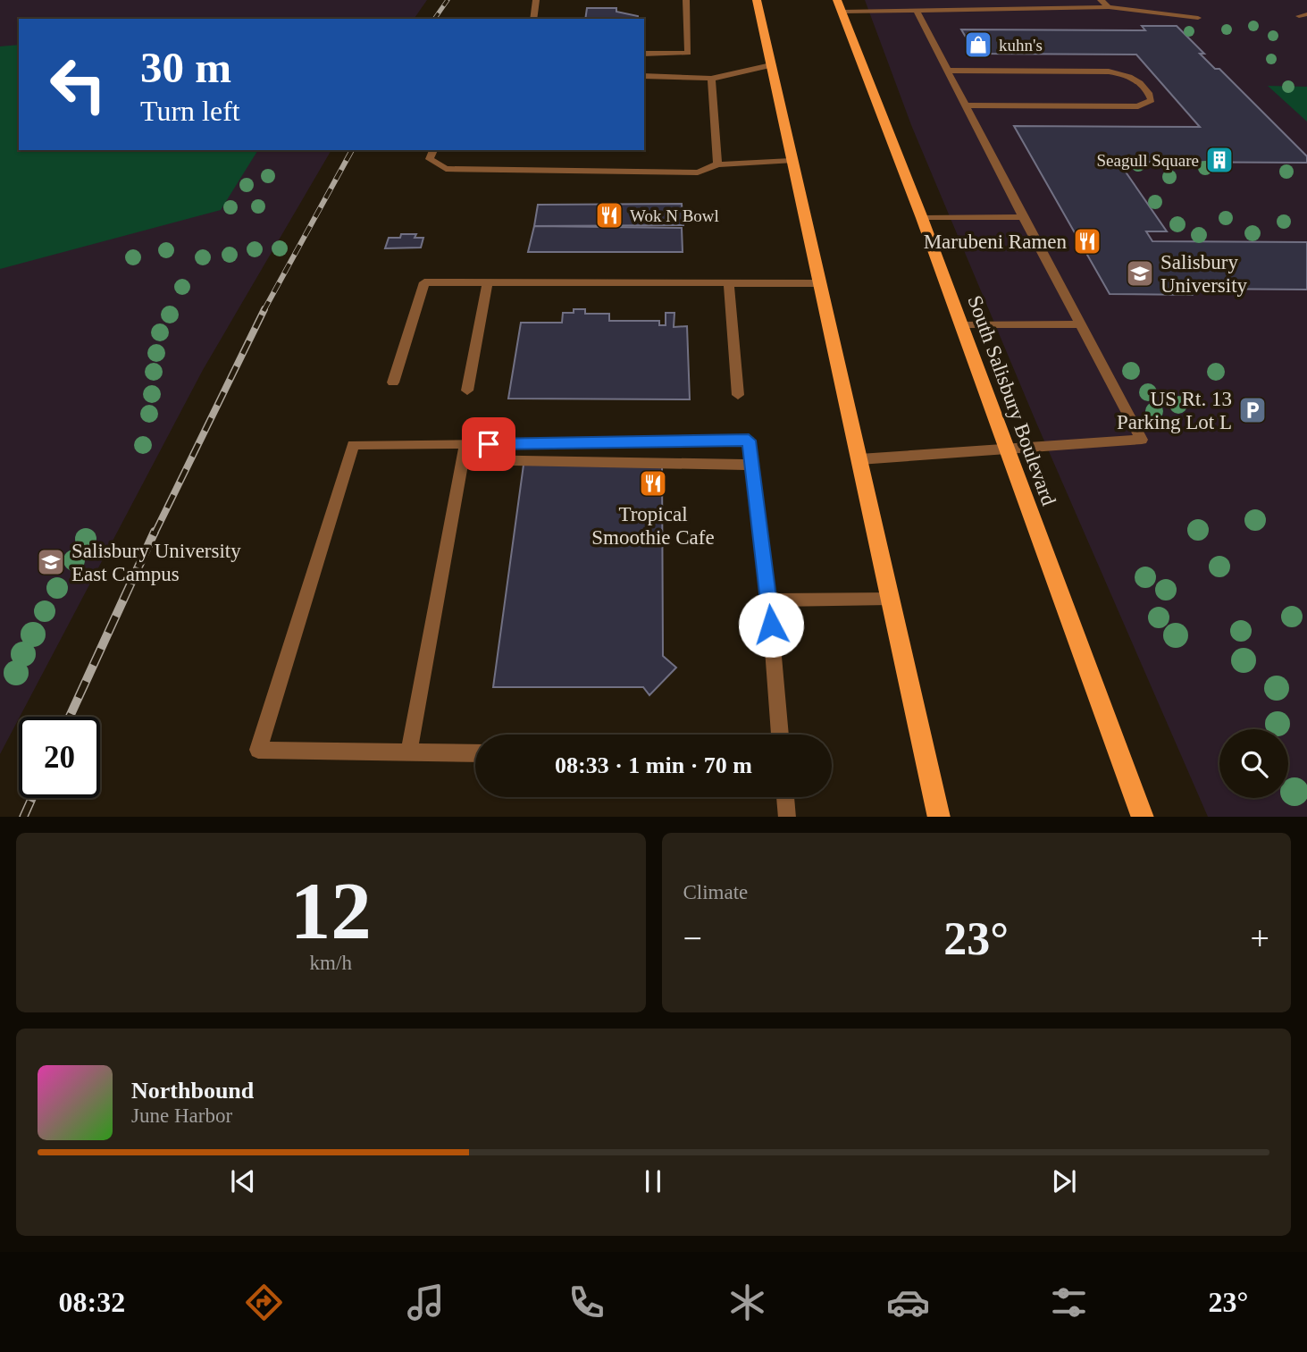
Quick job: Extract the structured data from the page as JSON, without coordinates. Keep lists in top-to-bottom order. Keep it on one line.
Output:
{"streets":{"main road":["South Salisbury Boulevard"]},"places":{"shop":["kuhn's"],"building":["Seagull Square"],"restaurant":["Wok N Bowl","Marubeni Ramen","Tropical Smoothie Cafe"],"school or university":["Salisbury University","Salisbury University East Campus"],"parking":["US Rt. 13 Parking Lot L"]},"page":{"turn":["30 m","Turn left"],"limit":"20","trip":"08:33 · 1 min · 70 m","tile":[["12","km/h"],"Climate"],"heat":["−","23°","+"],"song":["Northbound","June Harbor"],"tabs":["08:32","23°"]}}
